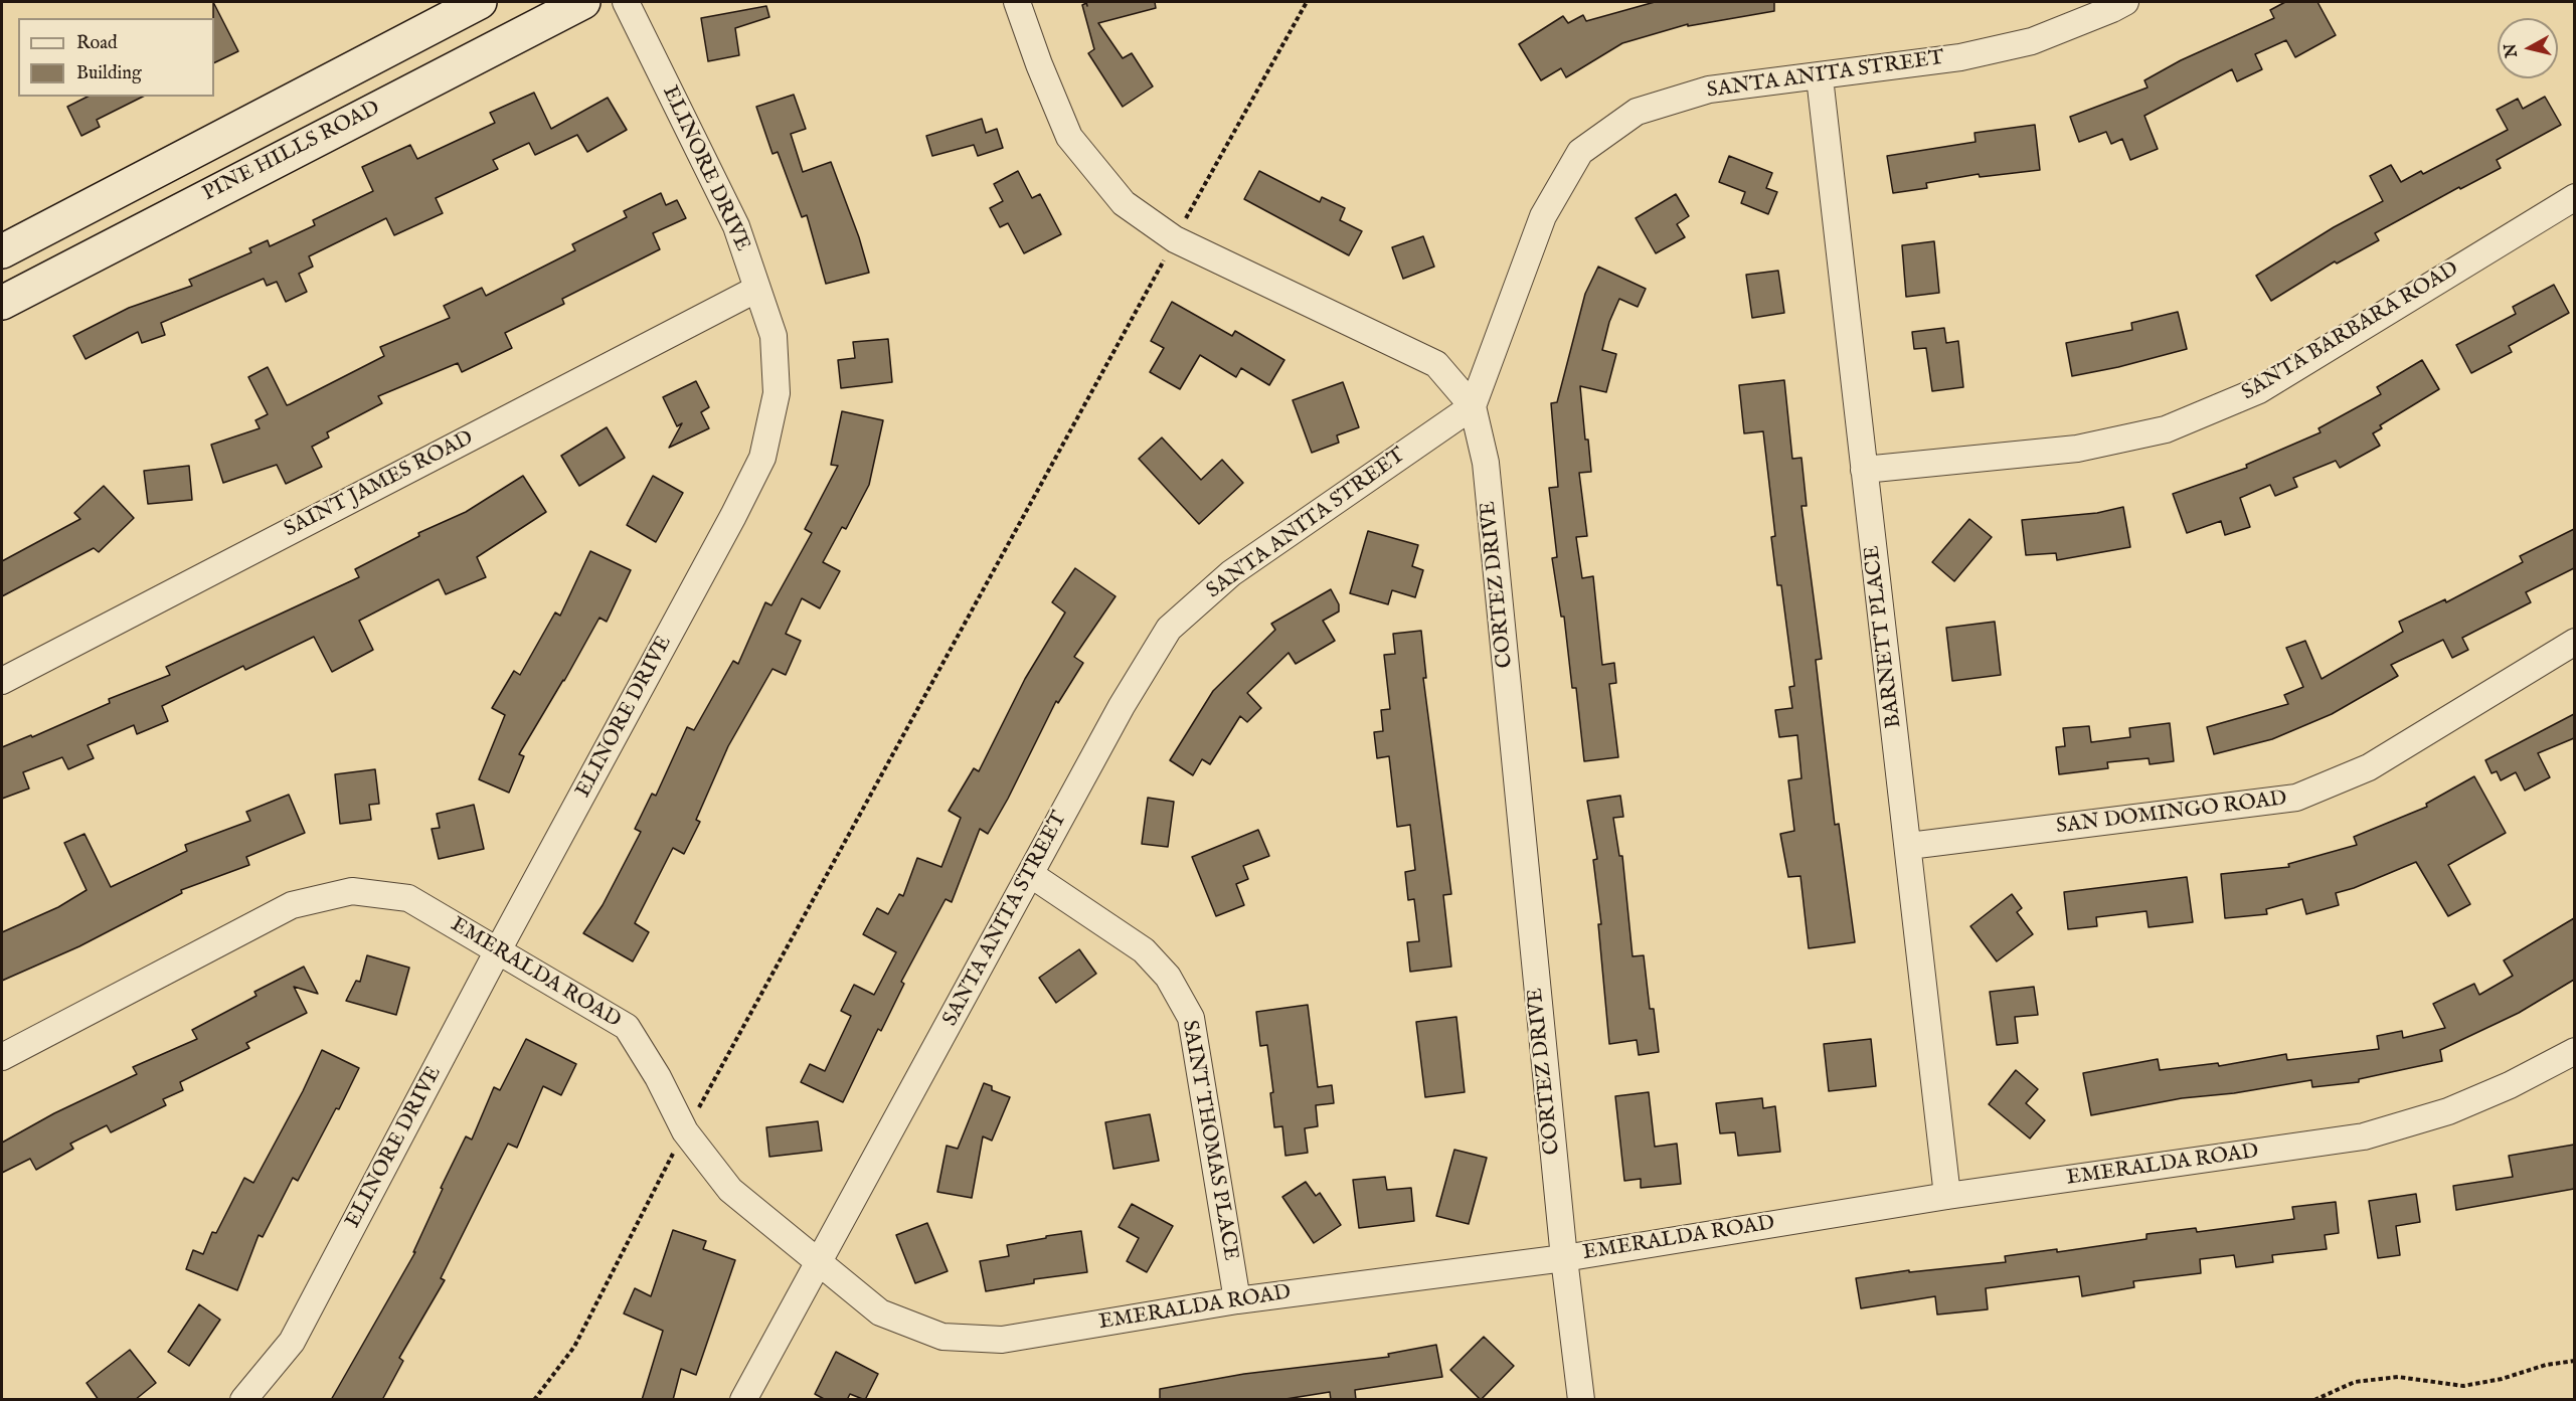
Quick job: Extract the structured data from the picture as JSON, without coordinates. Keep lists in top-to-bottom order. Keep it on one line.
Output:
{"streets":{"main road":["PINE HILLS ROAD"],"street":["SANTA ANITA STREET","ELINORE DRIVE","SANTA BARBARA ROAD","SAINT JAMES ROAD","CORTEZ DRIVE","BARNETT PLACE","SAN DOMINGO ROAD","EMERALDA ROAD","SAINT THOMAS PLACE"]},"crossings":[["SANTA ANITA STREET","CORTEZ DRIVE"],["SANTA ANITA STREET","BARNETT PLACE"],["SANTA ANITA STREET","EMERALDA ROAD"],["SANTA ANITA STREET","SAINT THOMAS PLACE"],["ELINORE DRIVE","SAINT JAMES ROAD"],["ELINORE DRIVE","EMERALDA ROAD"],["SANTA BARBARA ROAD","BARNETT PLACE"],["CORTEZ DRIVE","EMERALDA ROAD"],["BARNETT PLACE","SAN DOMINGO ROAD"],["BARNETT PLACE","EMERALDA ROAD"],["EMERALDA ROAD","SAINT THOMAS PLACE"]],"legend":["Road","Building"],"north":"left"}
